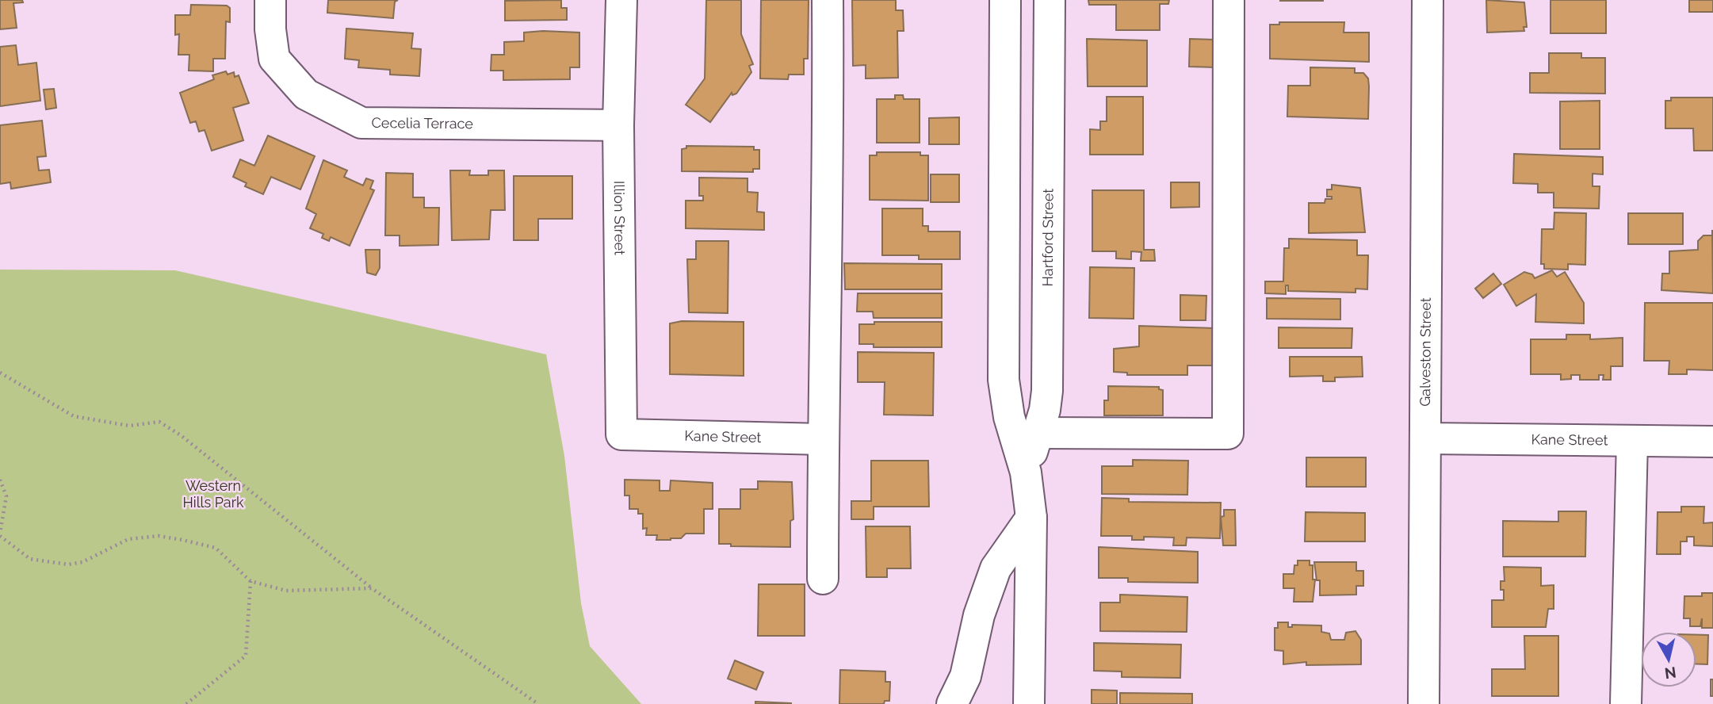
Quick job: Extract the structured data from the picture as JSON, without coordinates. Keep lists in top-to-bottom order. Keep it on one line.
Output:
{"streets":{"street":["Cecelia Terrace","Illion Street","Hartford Street","Galveston Street","Kane Street"]},"crossings":[["Cecelia Terrace","Illion Street"],["Illion Street","Kane Street"],["Galveston Street","Kane Street"]],"parks":["Western Hills Park"],"north":"bottom"}
